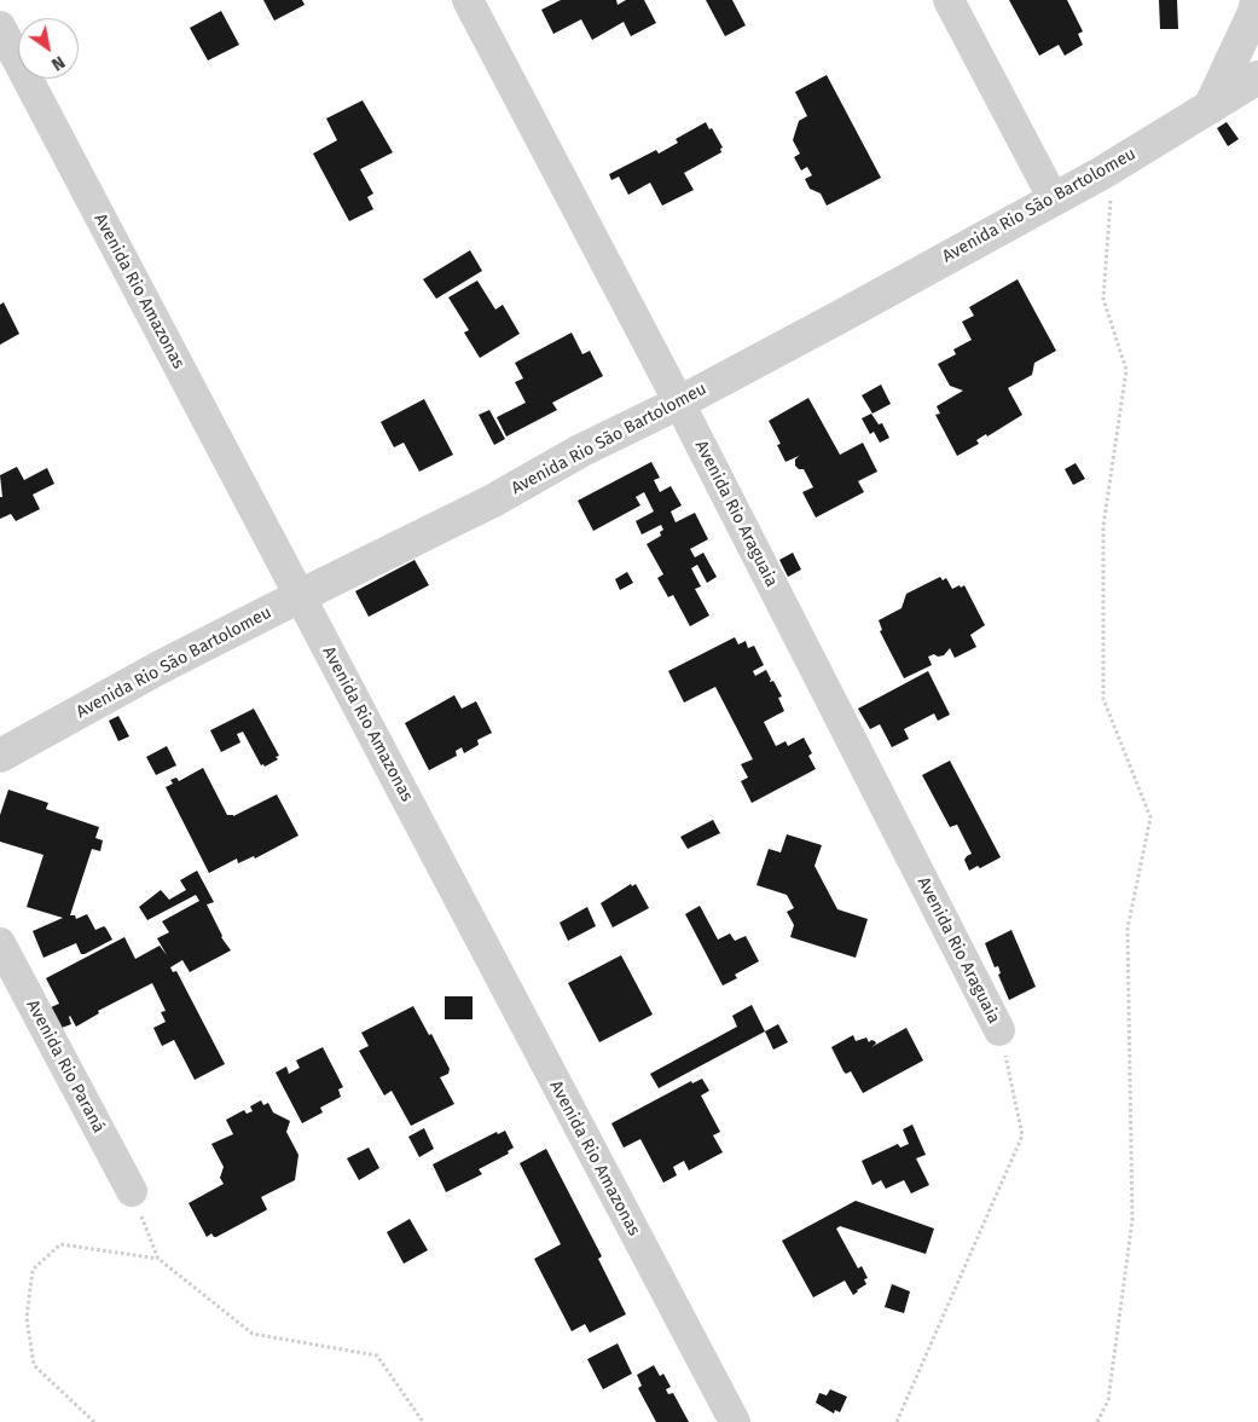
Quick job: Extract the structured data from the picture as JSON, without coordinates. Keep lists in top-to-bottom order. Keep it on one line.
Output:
{"streets":{"street":["Avenida Rio São Bartolomeu","Avenida Rio Amazonas","Avenida Rio Araguaia","Avenida Rio Paraná"]},"crossings":[["Avenida Rio São Bartolomeu","Avenida Rio Amazonas"],["Avenida Rio São Bartolomeu","Avenida Rio Araguaia"]],"north":"bottom right"}
